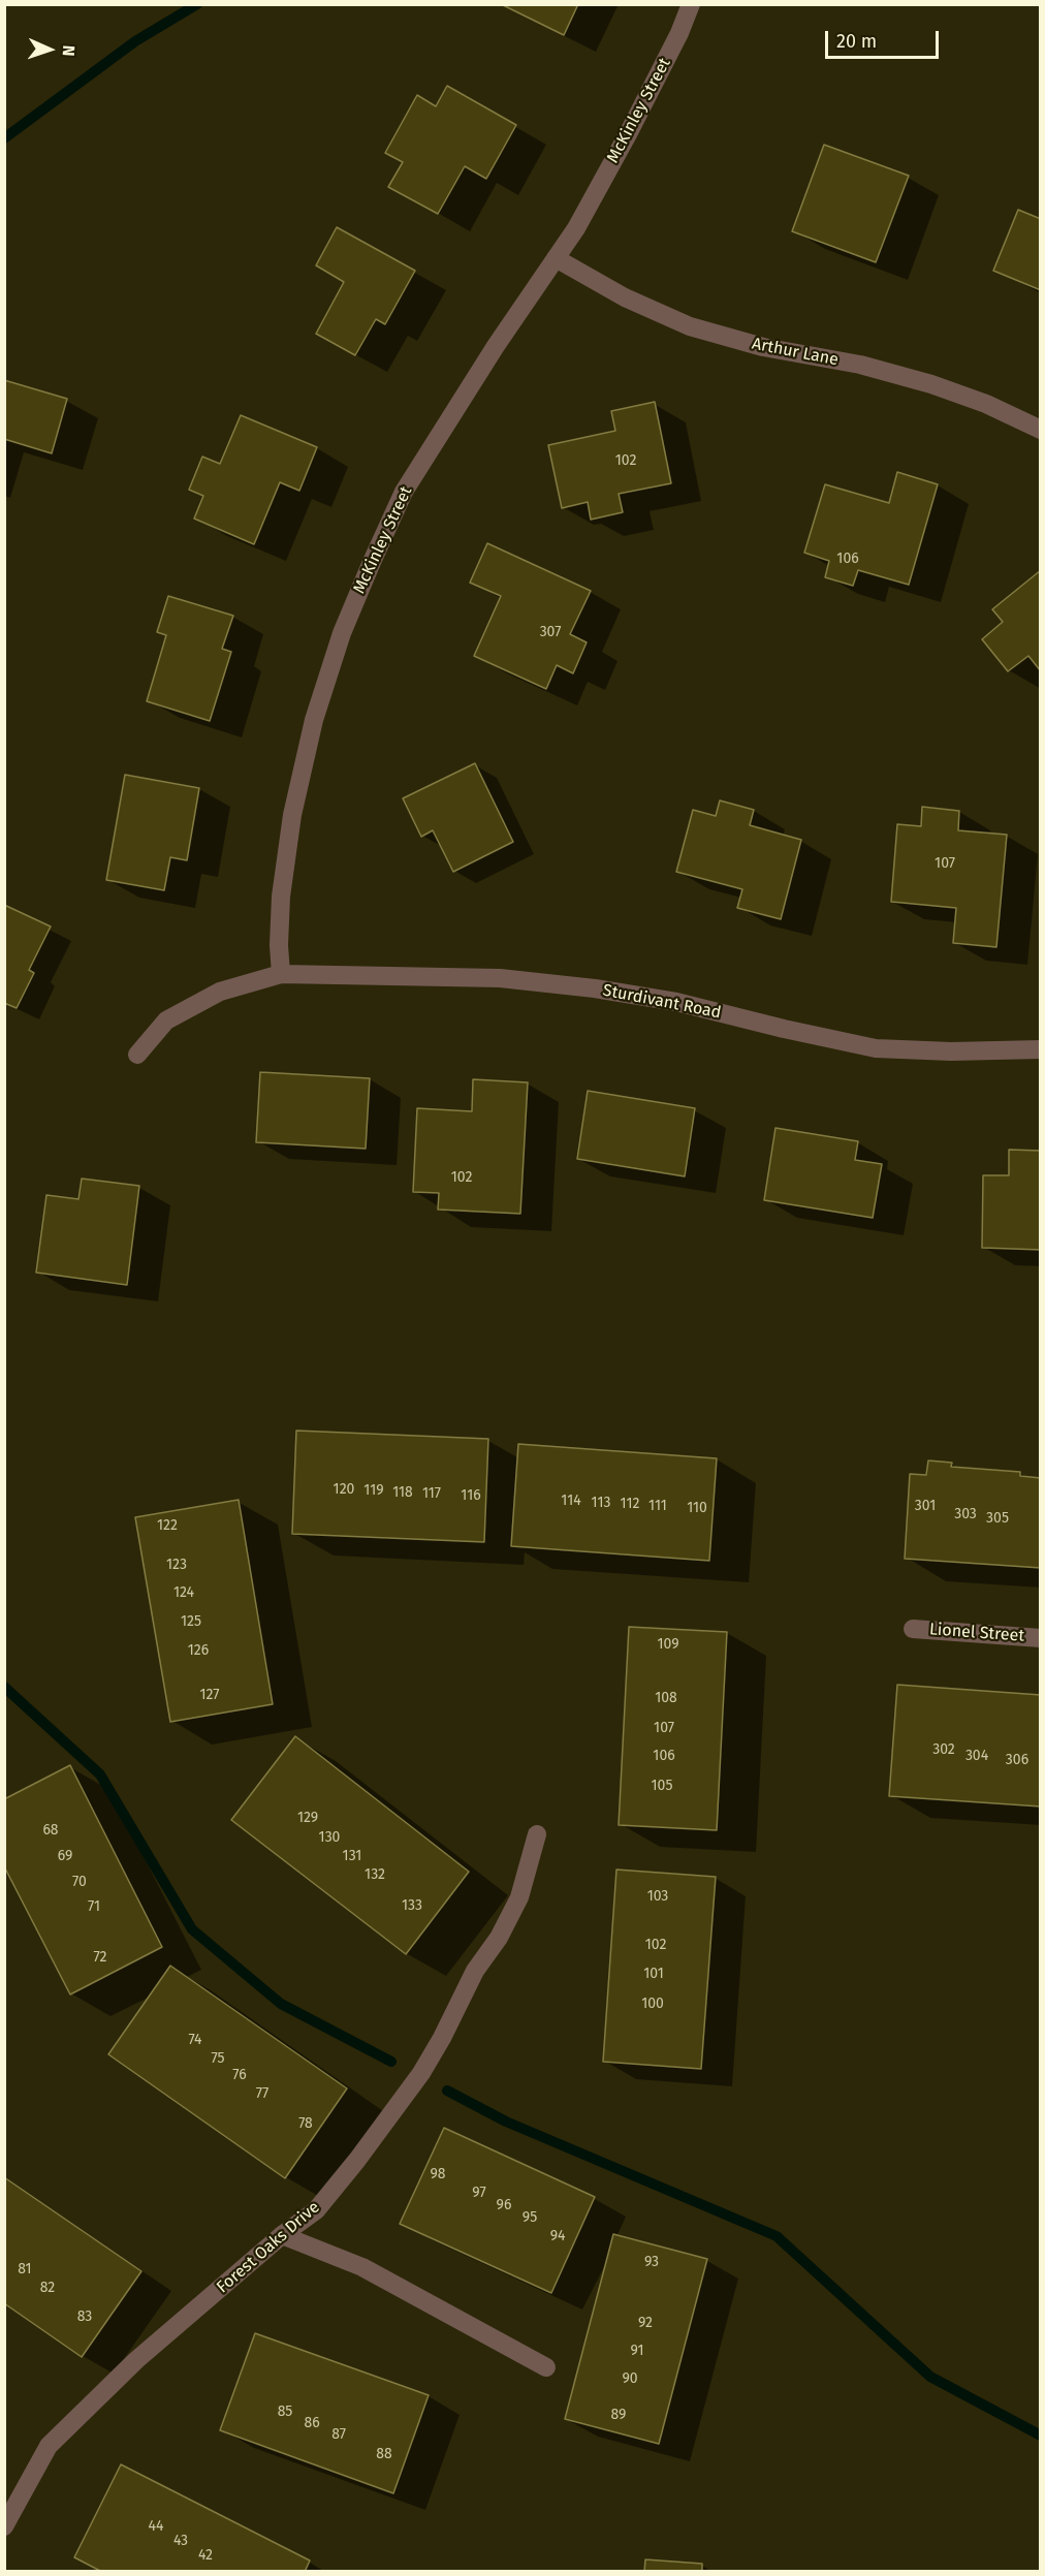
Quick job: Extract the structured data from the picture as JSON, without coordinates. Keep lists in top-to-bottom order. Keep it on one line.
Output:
{"streets":{"street":["McKinley Street","Arthur Lane","Sturdivant Road","Lionel Street","Forest Oaks Drive"]},"crossings":[["McKinley Street","Arthur Lane"],["McKinley Street","Sturdivant Road"]],"house_numbers":["102","106","307","107","102","120","119","118","117","116","114","113","112","111","301","110","303","305","122","123","124","125","109","126","127","108","107","302","106","304","306","105","129","68","130","69","131","132","70","103","133","71","102","72","101","100","74","75","76","77","78","98","97","96","95","94","93","81","82","83","92","91","90","85","89","86","87","88","44","43","42"],"scale_bar":"20 m","north":"right"}
